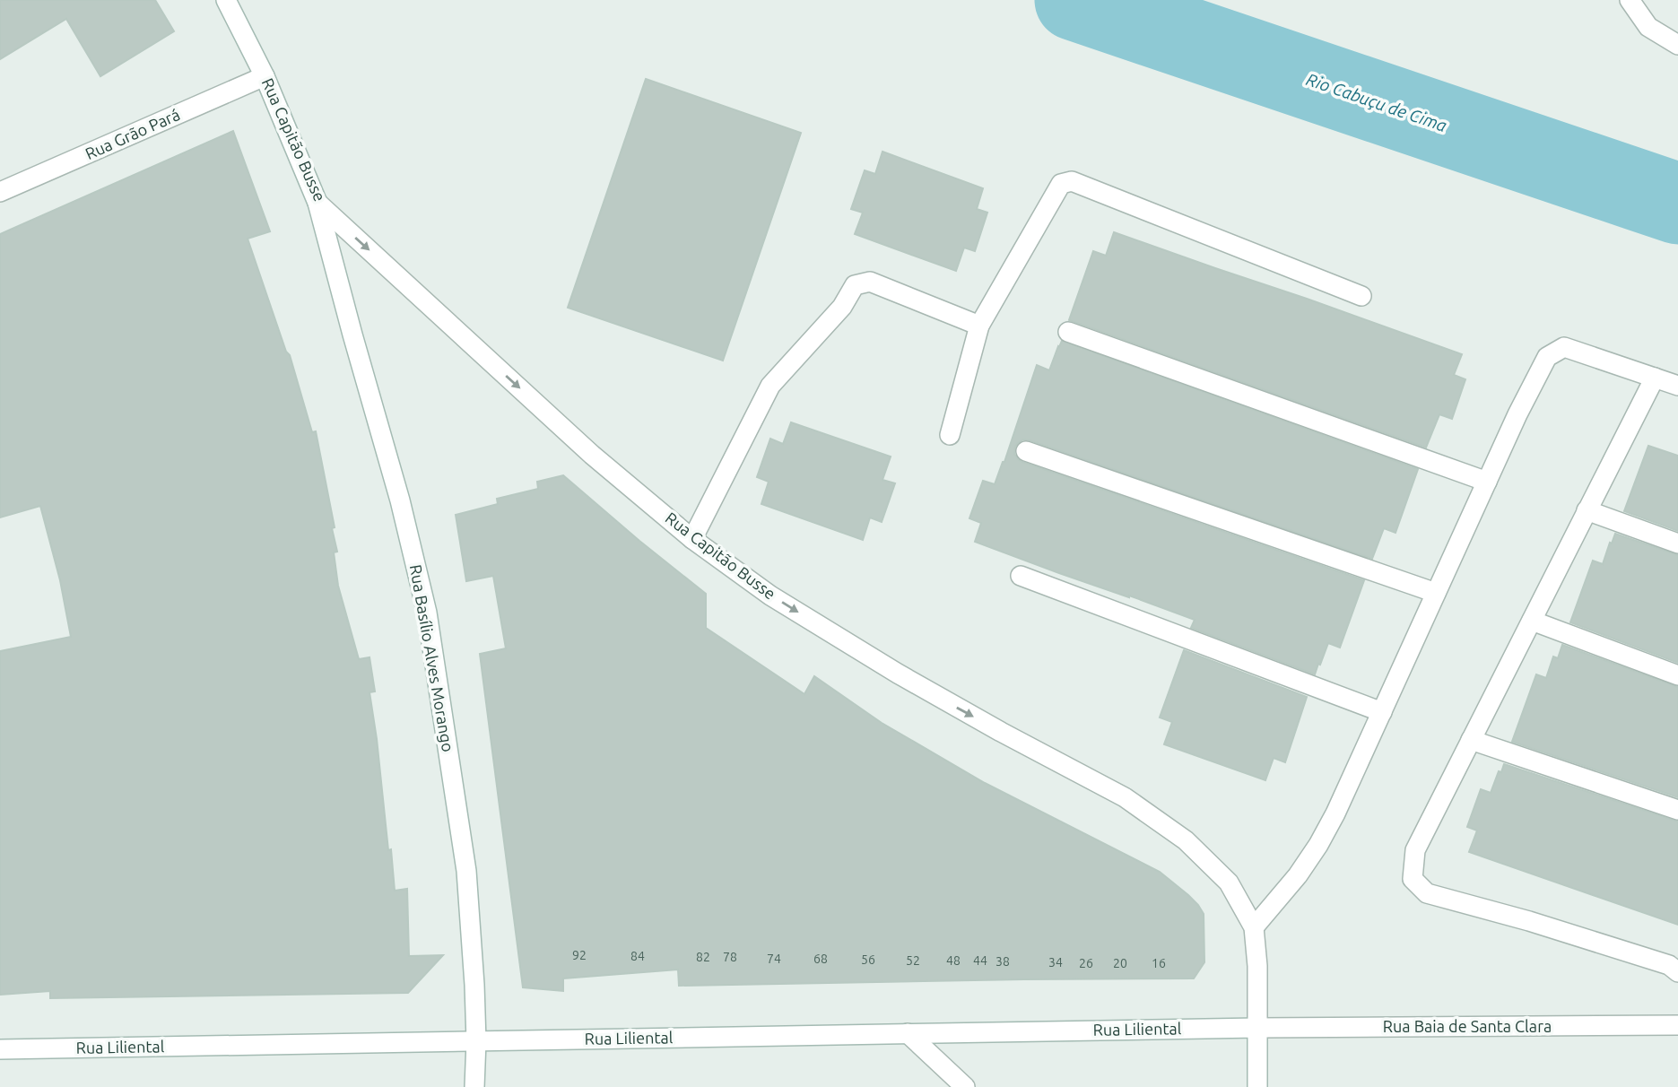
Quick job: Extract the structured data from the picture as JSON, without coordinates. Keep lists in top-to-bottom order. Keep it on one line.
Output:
{"streets":{"street":["Rua Grão Pará","Rua Capitão Busse","Rua Basílio Alves Morango","Rua Baia de Santa Clara","Rua Liliental"]},"crossings":[["Rua Grão Pará","Rua Capitão Busse"],["Rua Capitão Busse","Rua Basílio Alves Morango"],["Rua Capitão Busse","Rua Baia de Santa Clara"],["Rua Capitão Busse","Rua Liliental"],["Rua Basílio Alves Morango","Rua Liliental"],["Rua Baia de Santa Clara","Rua Liliental"]],"one_way":["Rua Capitão Busse"],"water":["Rio Cabuçu de Cima"],"house_numbers":["92","84","82","78","74","68","56","52","48","44","38","34","26","20","16"]}
